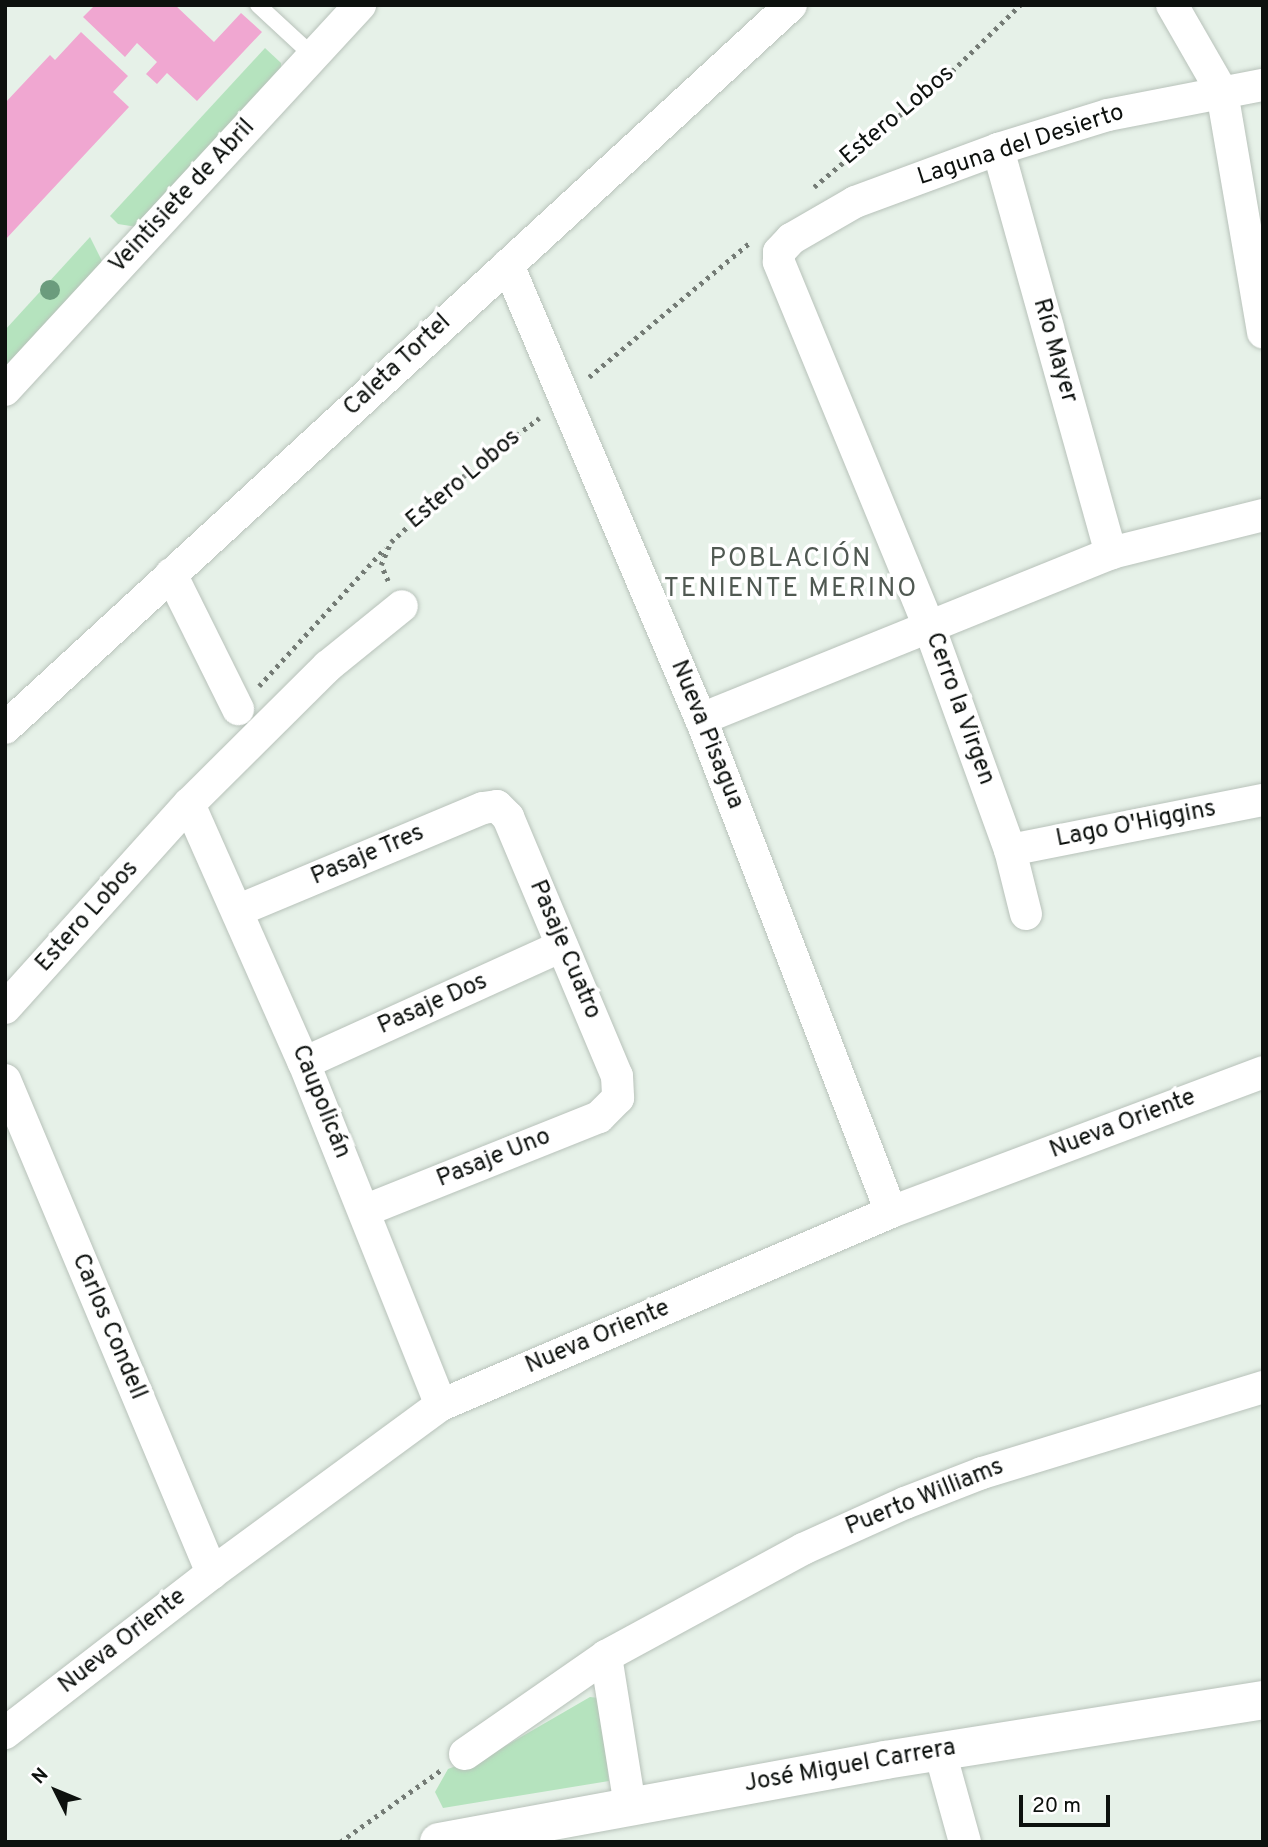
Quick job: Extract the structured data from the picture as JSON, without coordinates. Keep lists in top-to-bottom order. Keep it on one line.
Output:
{"streets":{"street":["Estero Lobos","Laguna del Desierto","Veintisiete de Abril","Río Mayer","Caleta Tortel","Cerro la Virgen","Nueva Pisagua","Lago O'Higgins","Pasaje Tres","Pasaje Cuatro","Pasaje Dos","Caupolicán","Nueva Oriente","Pasaje Uno","Carlos Condell","Puerto Williams","José Miguel Carrera"]},"crossings":[["Estero Lobos","Nueva Pisagua"],["Estero Lobos","Caupolicán"],["Laguna del Desierto","Río Mayer"],["Laguna del Desierto","Cerro la Virgen"],["Caleta Tortel","Nueva Pisagua"],["Cerro la Virgen","Lago O'Higgins"],["Nueva Pisagua","Nueva Oriente"],["Pasaje Tres","Pasaje Cuatro"],["Pasaje Tres","Caupolicán"],["Pasaje Cuatro","Pasaje Dos"],["Pasaje Cuatro","Pasaje Uno"],["Pasaje Dos","Caupolicán"],["Caupolicán","Nueva Oriente"],["Caupolicán","Pasaje Uno"],["Nueva Oriente","Carlos Condell"]],"districts":["POBLACIÓN TENIENTE MERINO"],"scale_bar":"20 m","north":"top left"}
